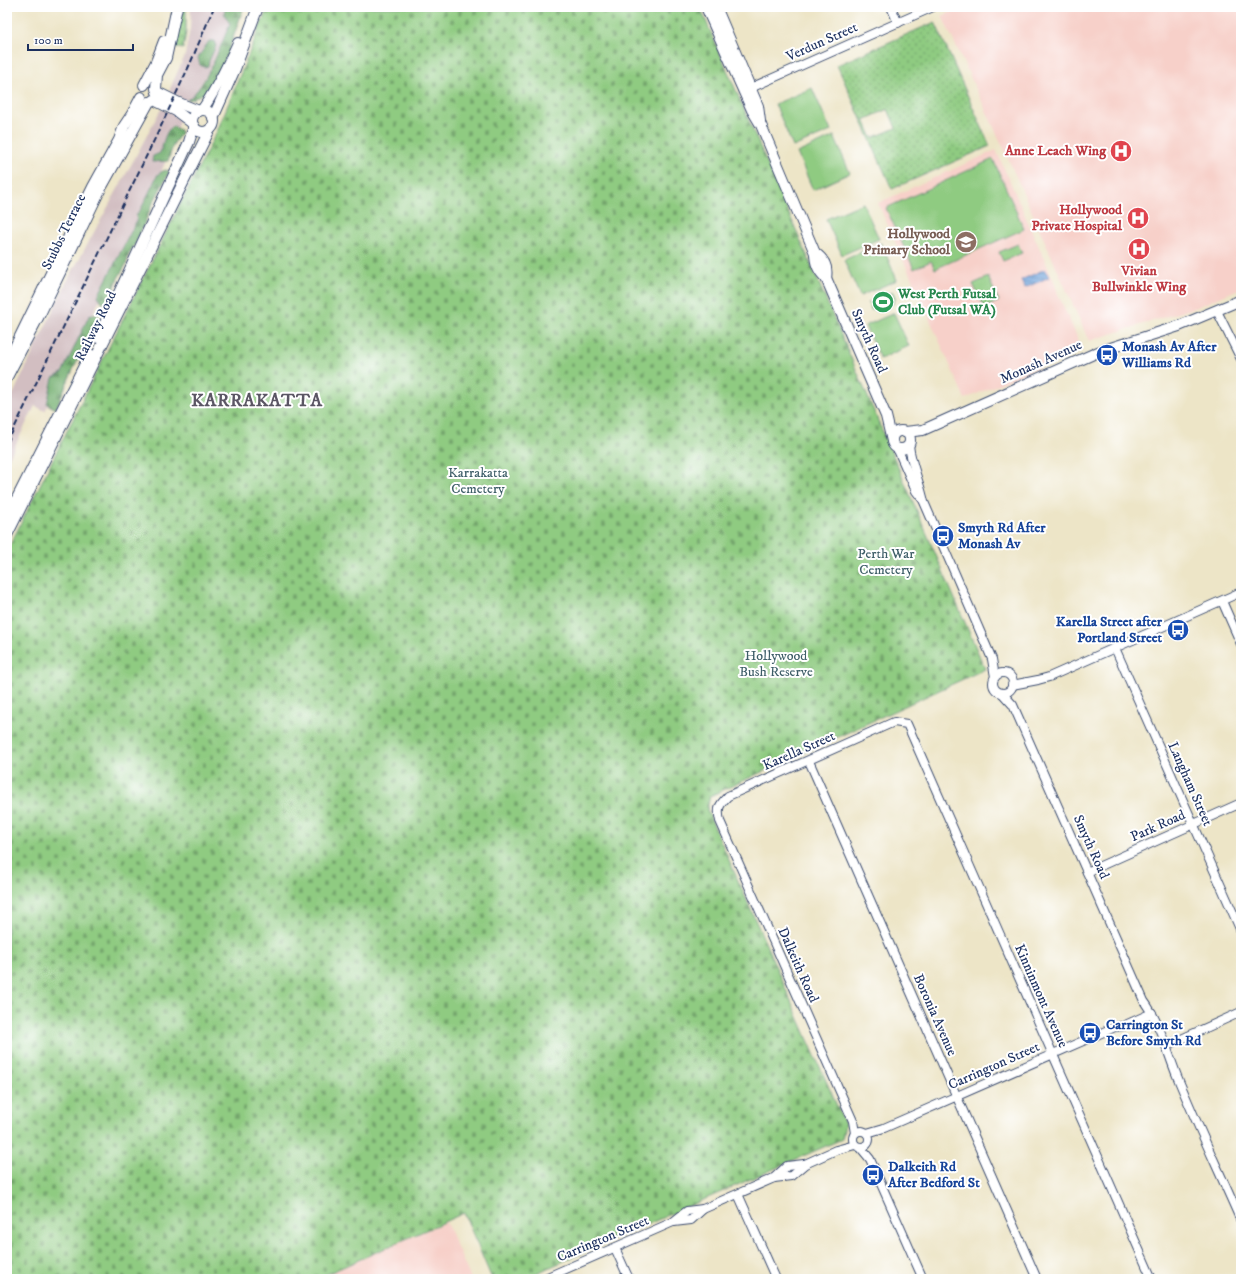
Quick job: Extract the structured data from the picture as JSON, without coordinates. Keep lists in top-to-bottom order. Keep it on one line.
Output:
{"streets":{"main road":["Stubbs Terrace","Railway Road","Smyth Road","Monash Avenue"],"street":["Verdun Street","Karella Street","Langham Street","Park Road","Dalkeith Road","Kinninmont Avenue","Boronia Avenue","Carrington Street"]},"crossings":[["Verdun Street","Smyth Road"],["Smyth Road","Monash Avenue"],["Smyth Road","Park Road"],["Smyth Road","Carrington Street"],["Karella Street","Dalkeith Road"],["Karella Street","Kinninmont Avenue"],["Karella Street","Boronia Avenue"],["Langham Street","Park Road"],["Dalkeith Road","Carrington Street"],["Kinninmont Avenue","Carrington Street"],["Boronia Avenue","Carrington Street"]],"districts":["KARRAKATTA"],"parks":["Karrakatta Cemetery","Perth War Cemetery","Hollywood Bush Reserve"],"places":{"hospital":["Anne Leach Wing","Hollywood Private Hospital","Vivian Bullwinkle Wing"],"school or university":["Hollywood Primary School"],"sports":["West Perth Futsal Club (Futsal WA)"],"bus stop":["Monash Av After Williams Rd","Smyth Rd After Monash Av","Karella Street after Portland Street","Carrington St Before Smyth Rd","Dalkeith Rd After Bedford St"]},"scale_bar":"100 m"}
